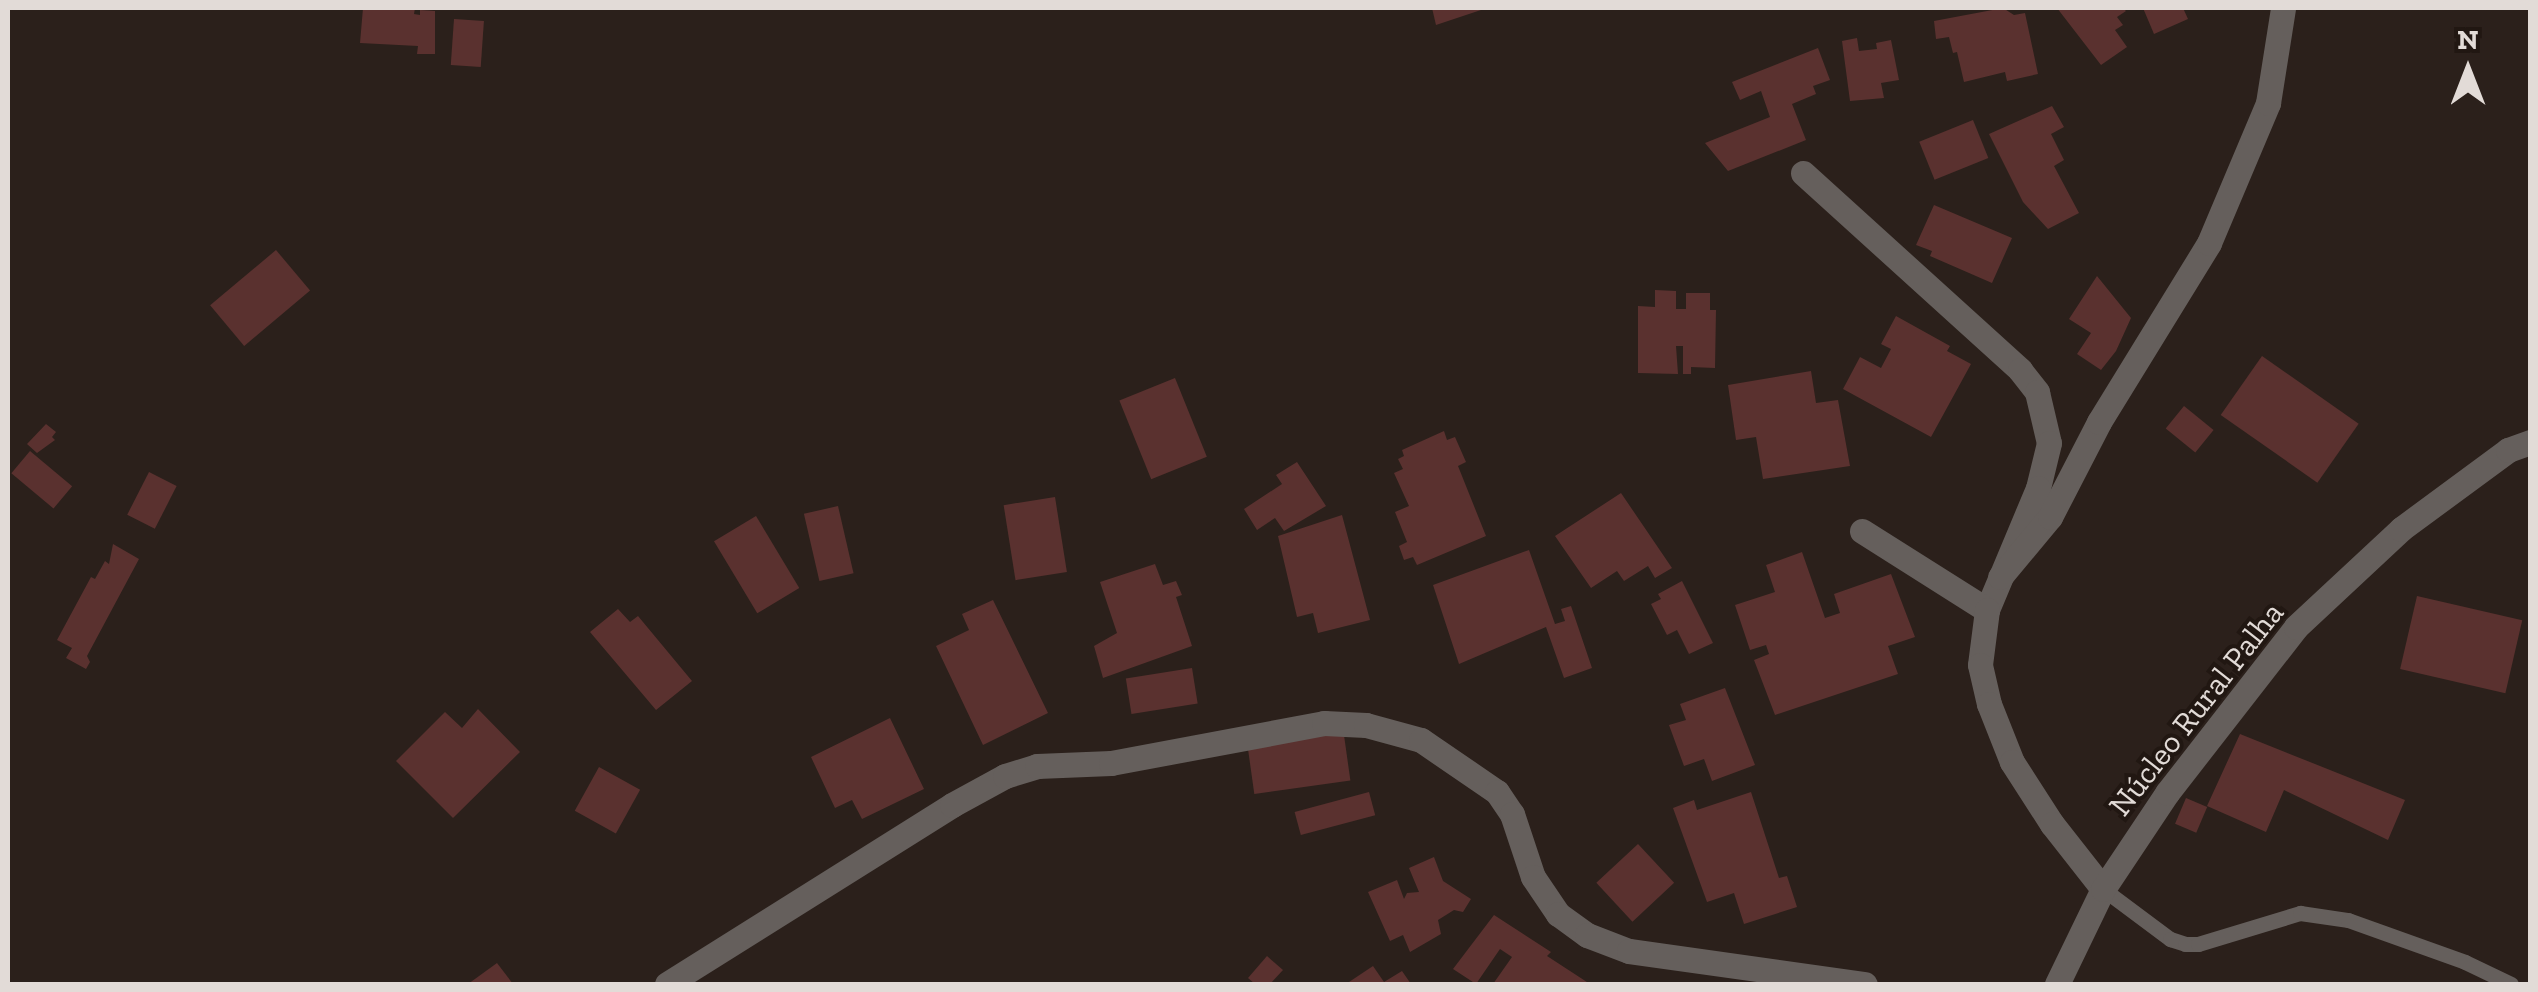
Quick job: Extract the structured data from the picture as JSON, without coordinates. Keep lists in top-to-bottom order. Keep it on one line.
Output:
{"streets":{"street":["Núcleo Rural Palha"]},"north":"top"}
